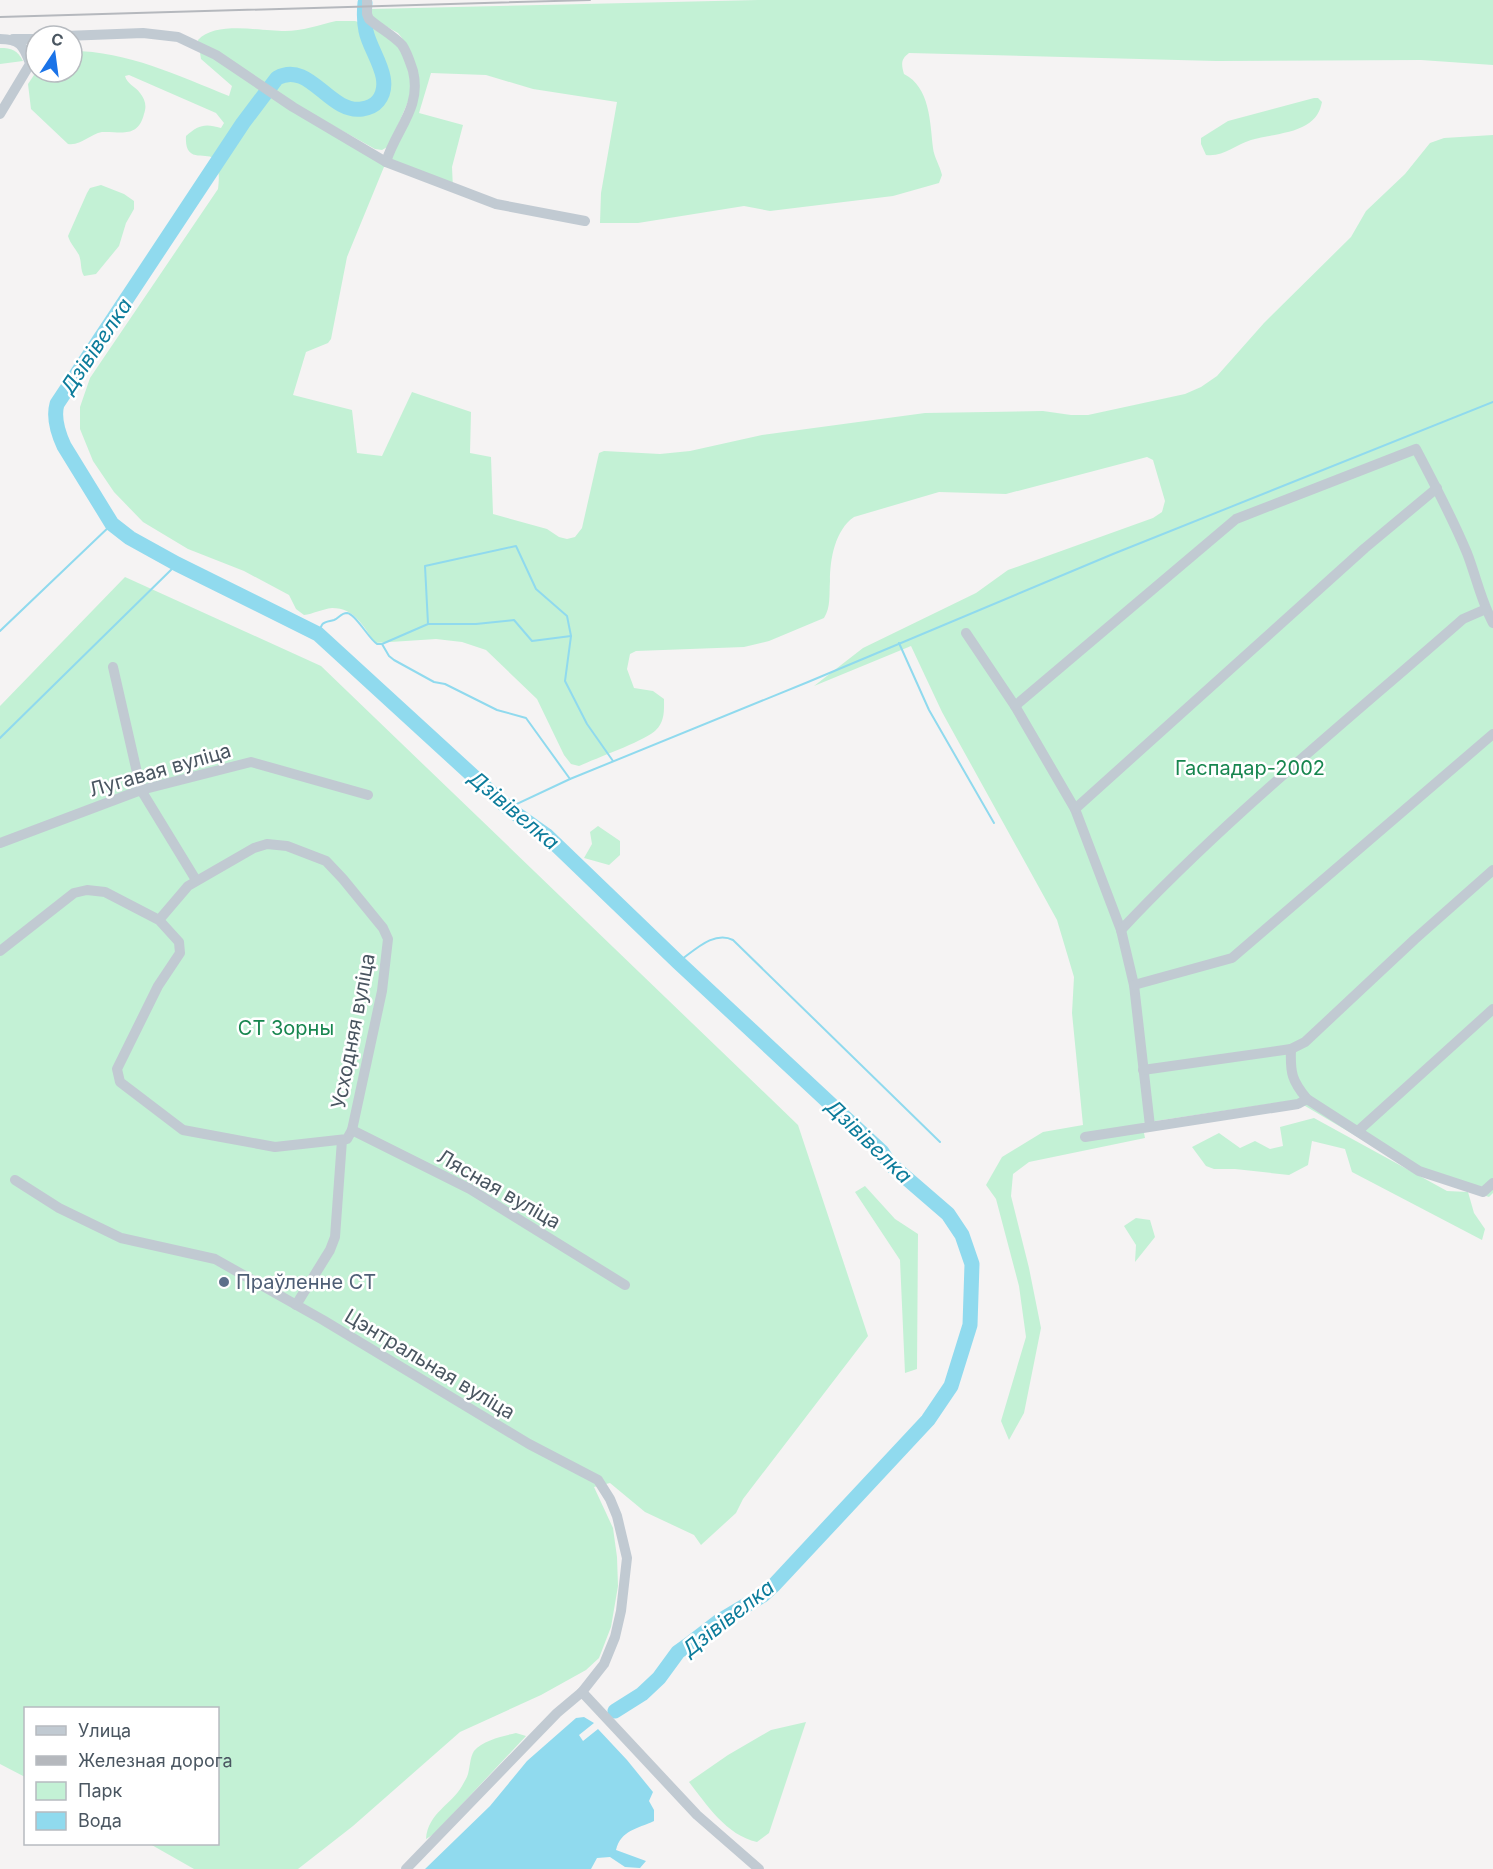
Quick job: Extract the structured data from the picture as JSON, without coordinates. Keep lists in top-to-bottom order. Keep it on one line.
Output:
{"streets":{"street":["Лугавая вуліца","Усходняя вуліца","Лясная вуліца","Цэнтральная вуліца"]},"crossings":[["Усходняя вуліца","Лясная вуліца"]],"water":["Дзівівелка"],"parks":["Гаспадар-2002","СТ Зорны"],"places":["Праўленне СТ"],"legend":["Улица","Железная дорога","Парк","Вода"],"north":"top"}
